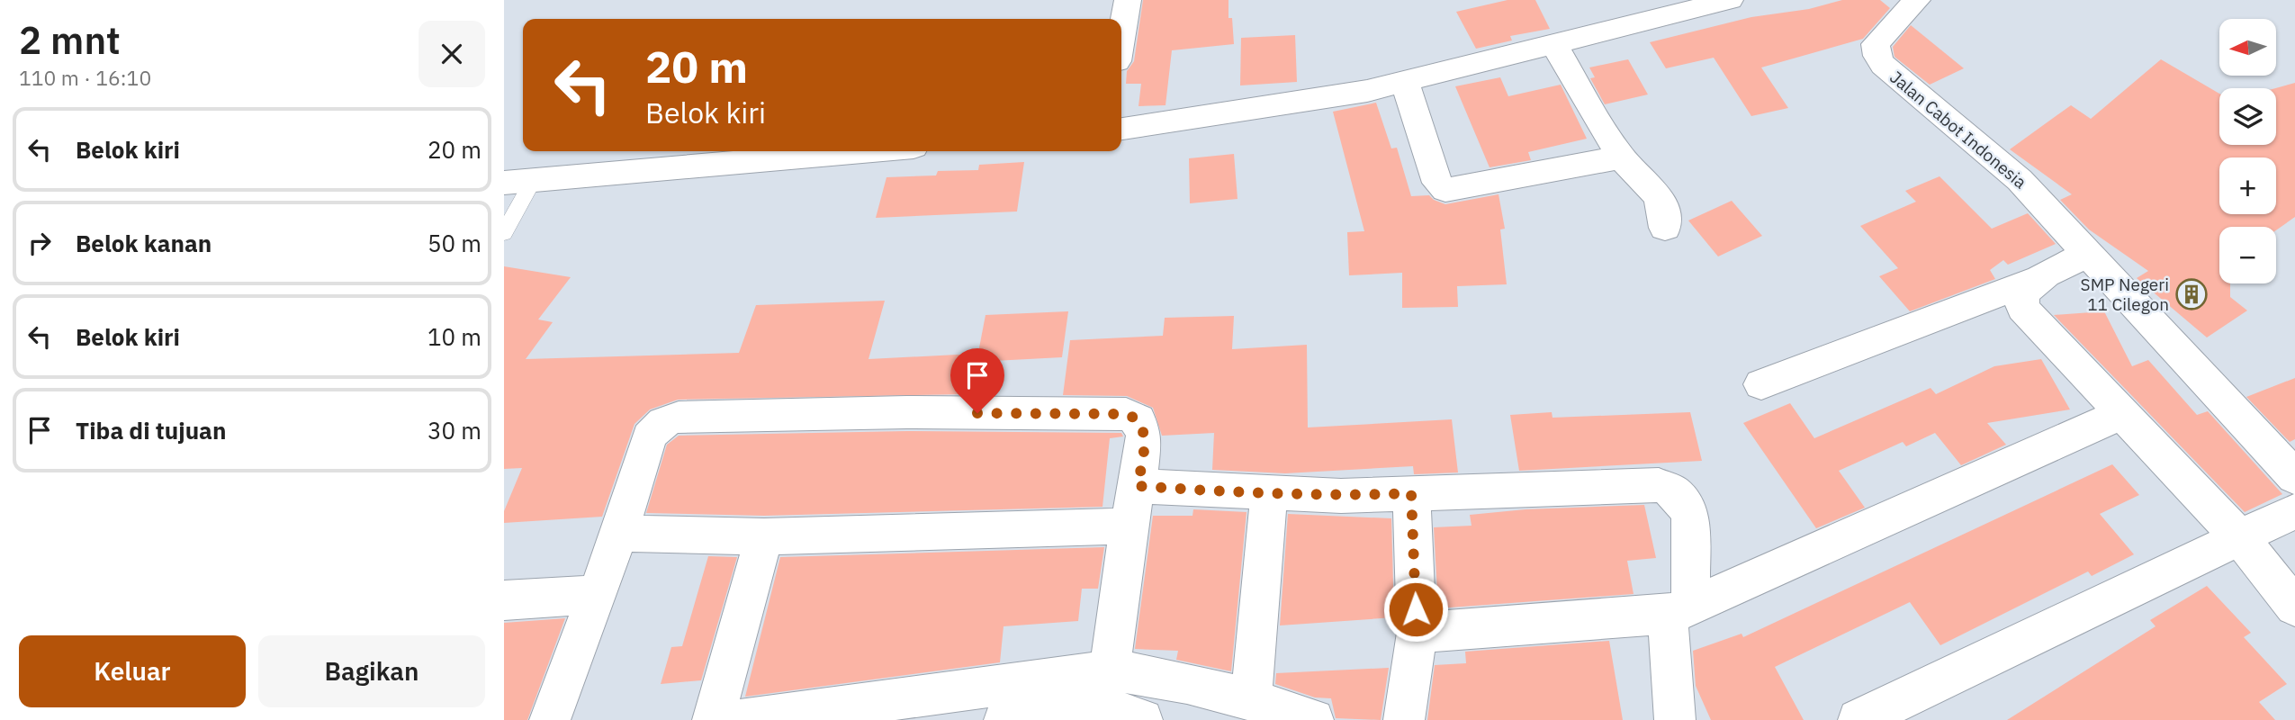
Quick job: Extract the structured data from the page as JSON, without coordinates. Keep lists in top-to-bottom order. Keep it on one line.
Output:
{"streets":{"street":["Jalan Cabot Indonesia"]},"places":{"building":["SMP Negeri 11 Cilegon"]},"north":"left","page":{"heading":["2 mnt","110 m · 16:10"],"map_buttons":["+","−"],"turn":["20 m","Belok kiri"],"list":[{"name":"Belok kiri","value":"20 m"},{"name":"Belok kanan","value":"50 m"},{"name":"Belok kiri","value":"10 m"},{"name":"Tiba di tujuan","value":"30 m"}],"buttons":["Keluar","Bagikan"]}}
